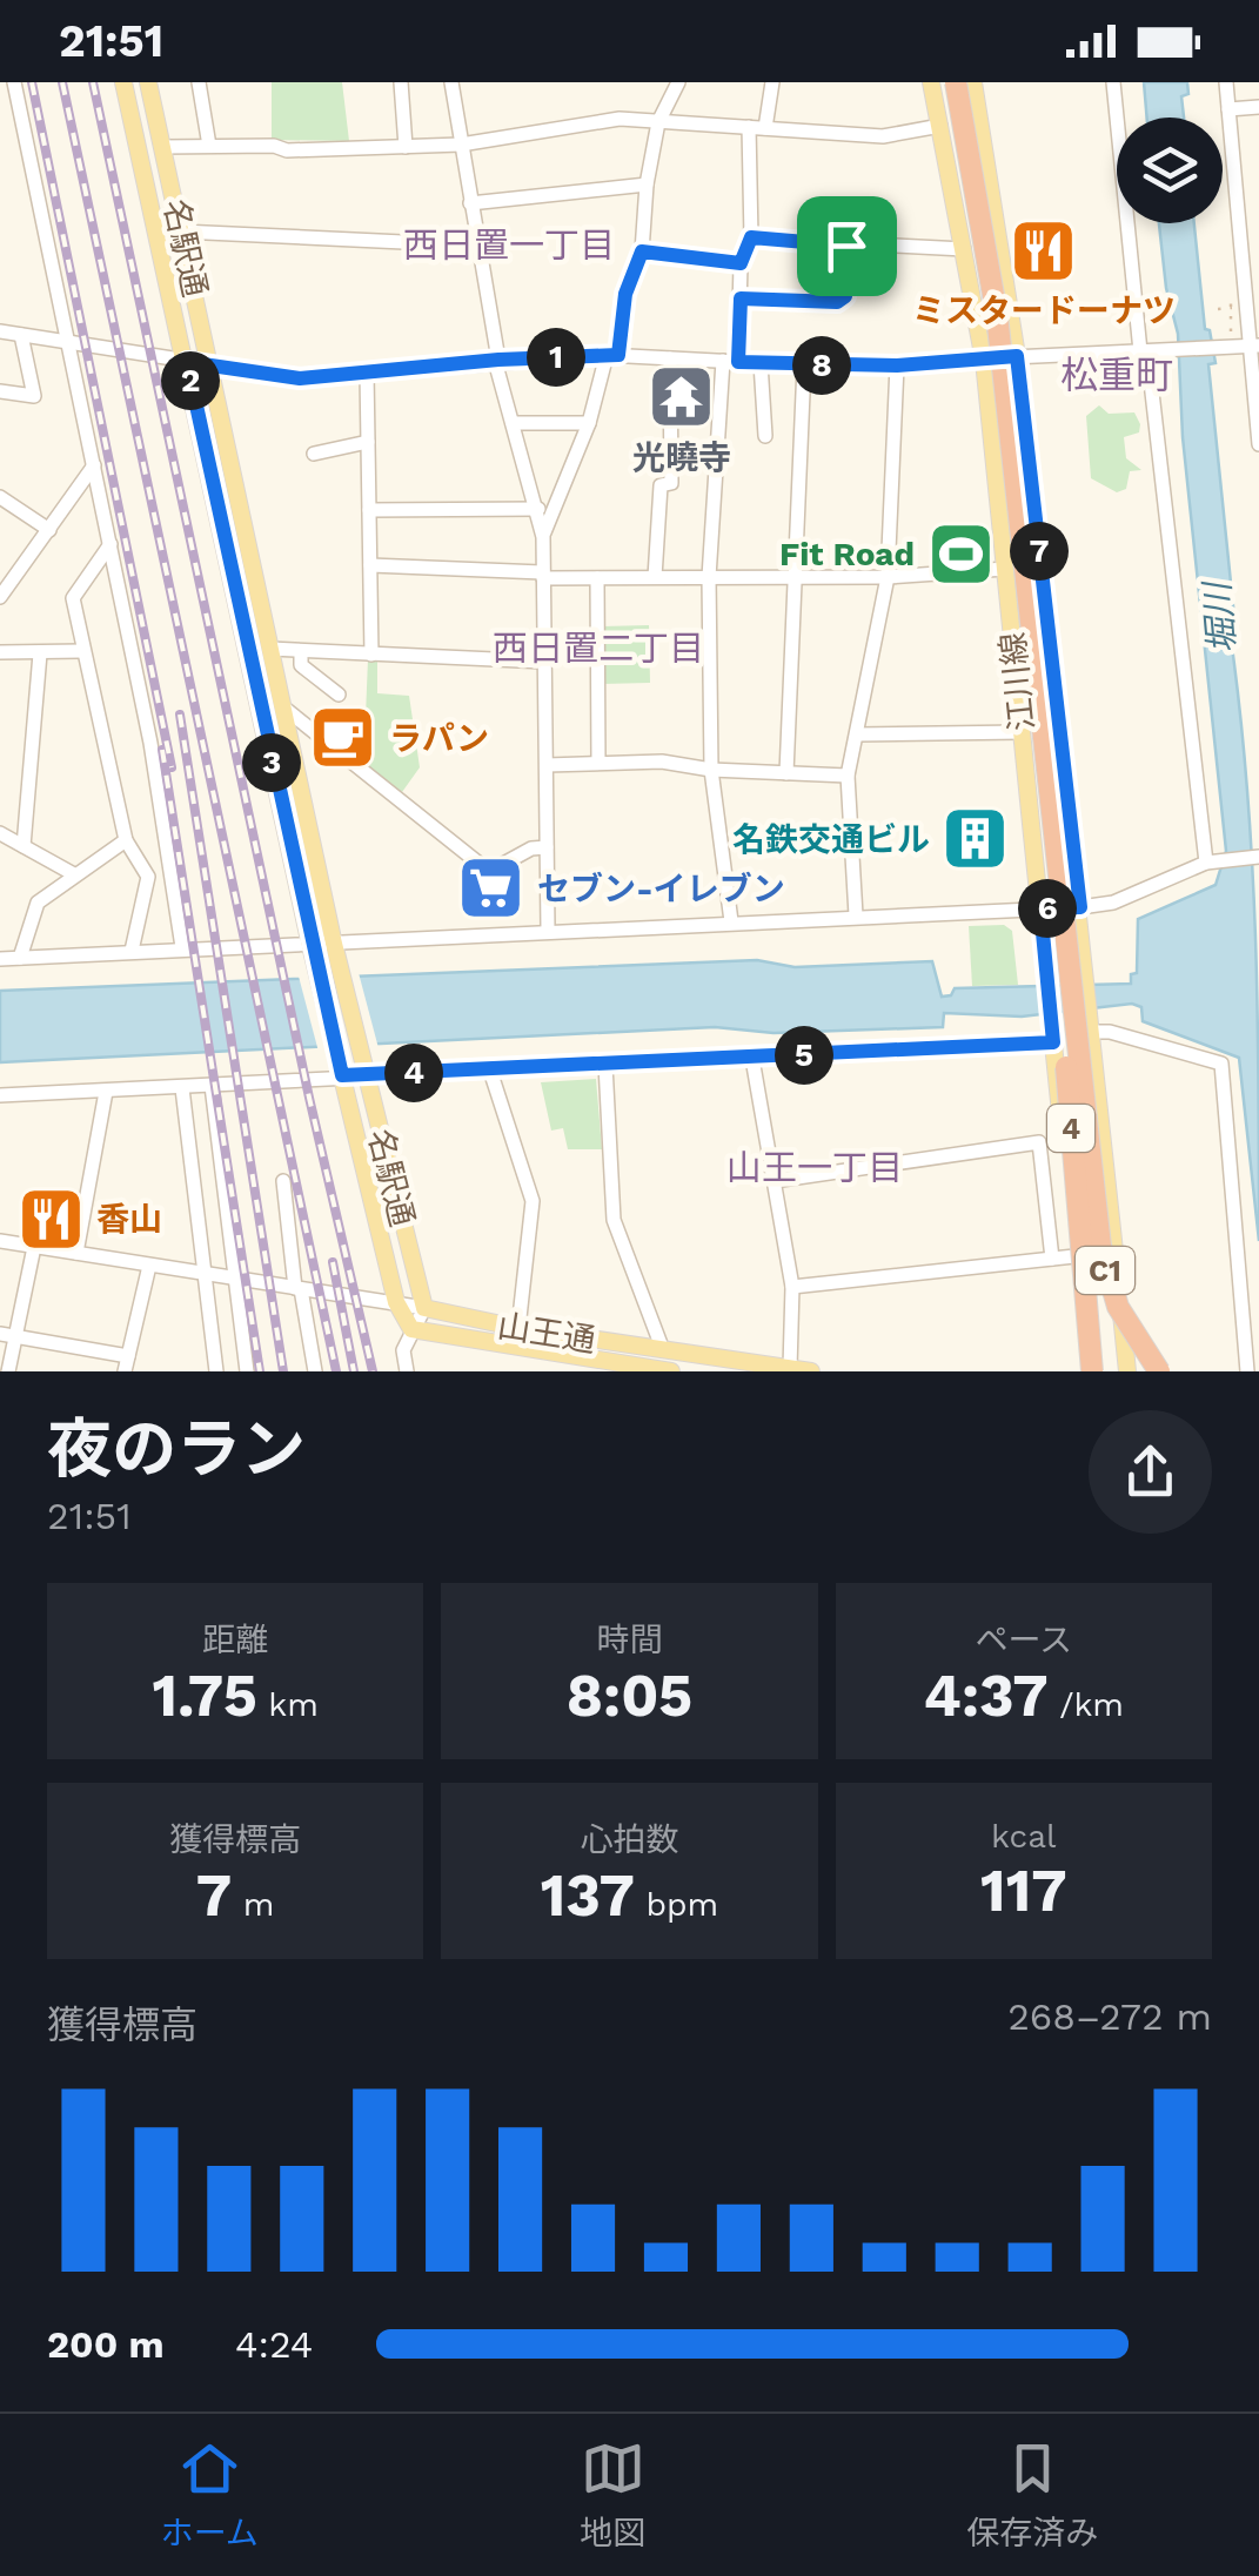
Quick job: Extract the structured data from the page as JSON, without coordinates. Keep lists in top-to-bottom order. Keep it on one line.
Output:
{"streets":{"highway":["4","C1"],"main road":["名駅通","江川線","山王通"]},"crossings":[["名駅通","山王通"],["4","C1"]],"districts":["西日置一丁目","松重町","西日置二丁目","山王一丁目"],"water":["堀川"],"places":{"restaurant":["ミスタードーナツ","香山"],"temple":["光曉寺"],"sports":["Fit Road"],"cafe":["ラパン"],"building":["名鉄交通ビル"],"supermarket":["セブン-イレブン"]},"page":{"status":"21:51","pins":["1","8","2","7","3","6","5","4"],"heading":["夜のラン","21:51"],"stats":[["距離","1.75 km"],["時間","8:05"],["ペース","4:37 /km"],["獲得標高","7 m"],["心拍数","137 bpm"],["kcal","117"]],"chart":["獲得標高","268–272 m"],"list":[{"name":"200 m","note":"4:24"}],"tabs":["ホーム","地図","保存済み"]}}
